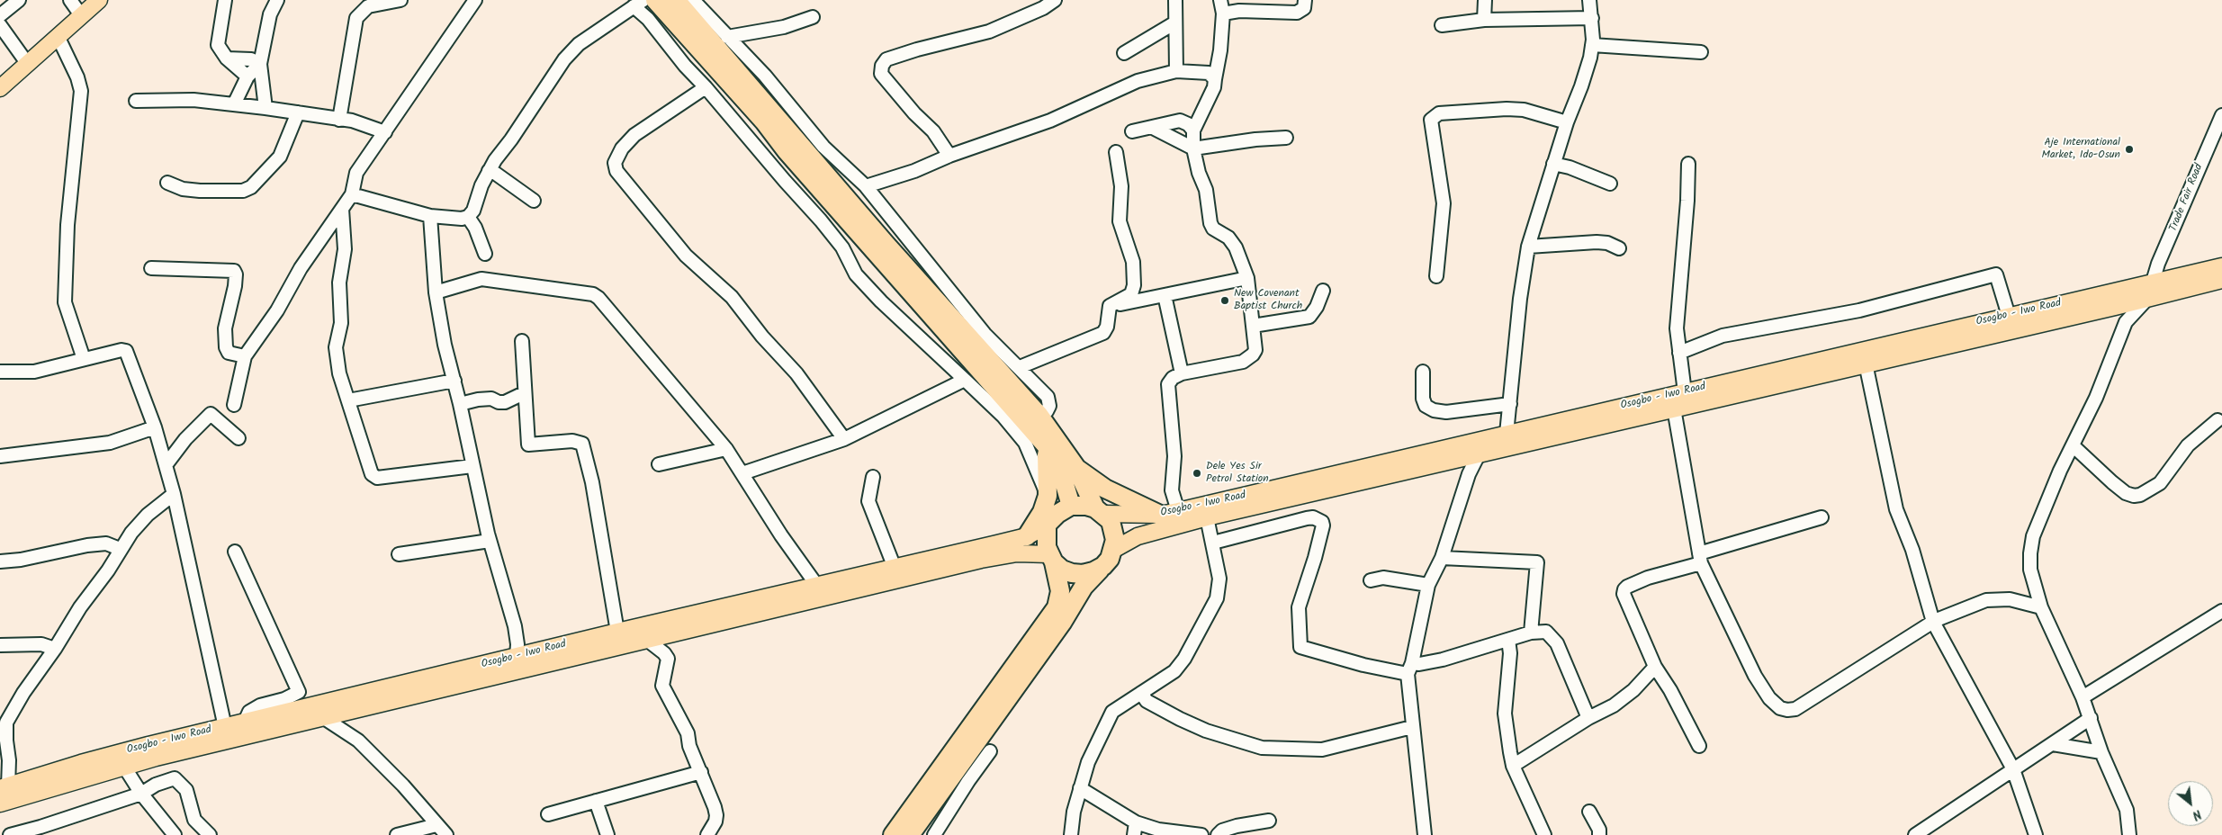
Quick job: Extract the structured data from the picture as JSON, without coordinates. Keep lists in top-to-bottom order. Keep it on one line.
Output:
{"streets":{"main road":["Osogbo - Iwo Road"],"street":["Trade Fair Road"]},"crossings":[["Trade Fair Road","Osogbo - Iwo Road"]],"places":["Aje International Market, Ido-Osun","New Covenant Baptist Church","Dele Yes Sir Petrol Station"],"north":"bottom right"}
